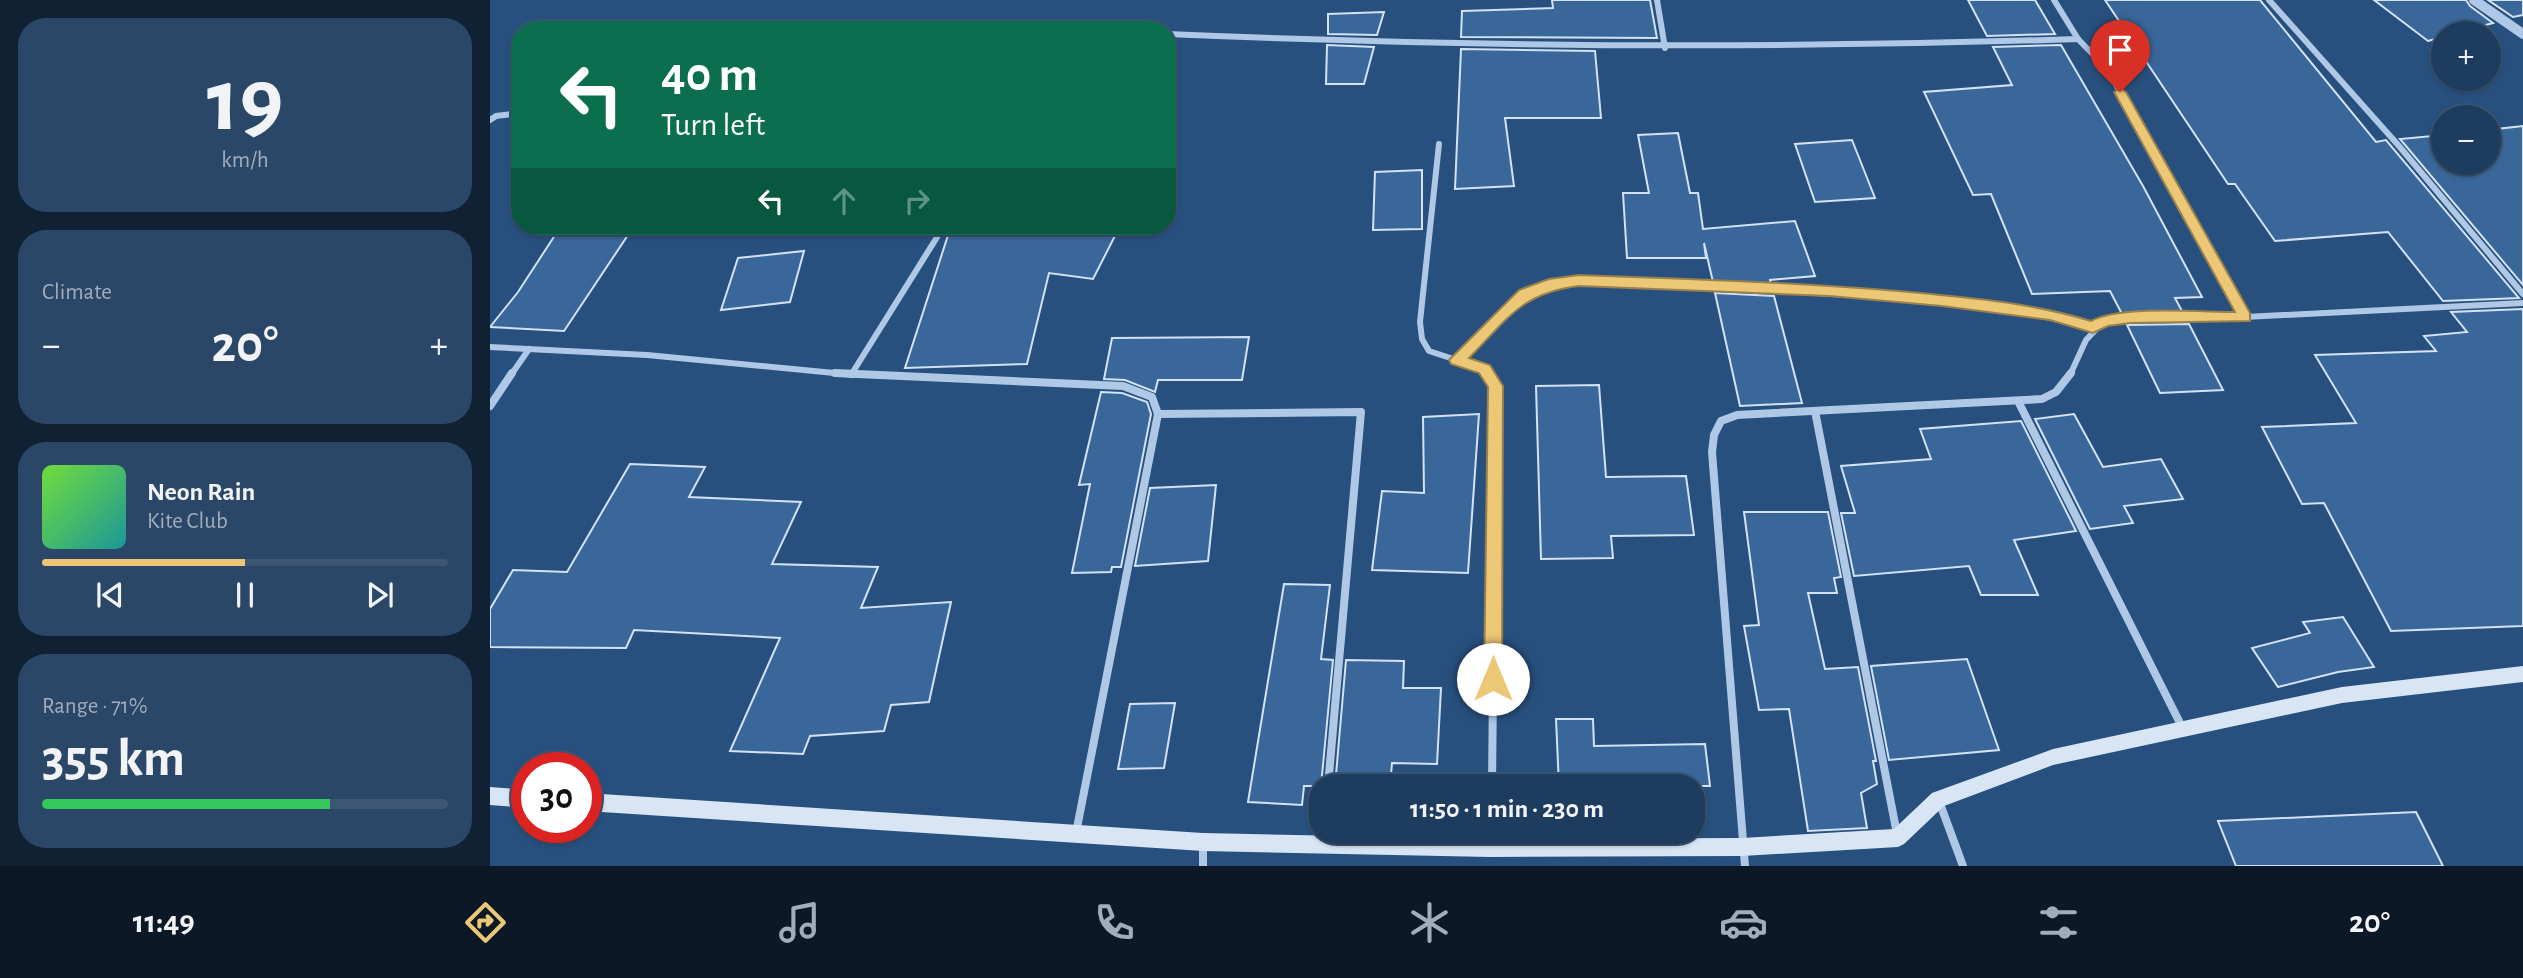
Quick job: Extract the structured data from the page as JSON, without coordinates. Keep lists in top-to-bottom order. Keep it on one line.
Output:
{"page":{"tile":[["19","km/h"],"Climate",["Range · 71%","355 km"]],"map_buttons":["+","−"],"turn":["40 m","Turn left"],"heat":["−","20°","+"],"song":["Neon Rain","Kite Club"],"limit":"30","trip":"11:50 · 1 min · 230 m","tabs":["11:49","20°"]}}
